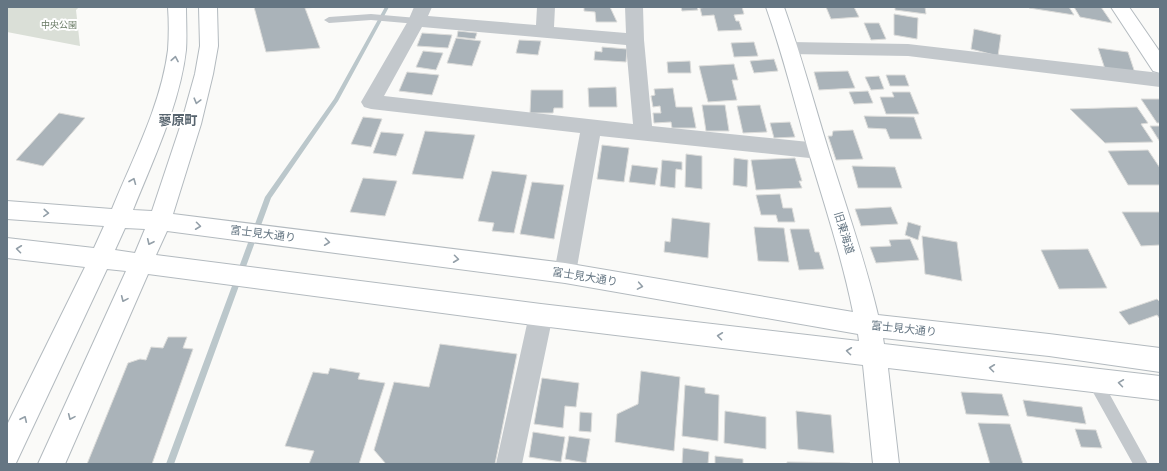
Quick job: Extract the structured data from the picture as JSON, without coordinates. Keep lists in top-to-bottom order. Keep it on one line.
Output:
{"streets":{"street":["旧東海道","富士見大通り"]},"crossings":[["旧東海道","富士見大通り"]],"districts":["蓼原町"],"parks":["中央公園"]}
